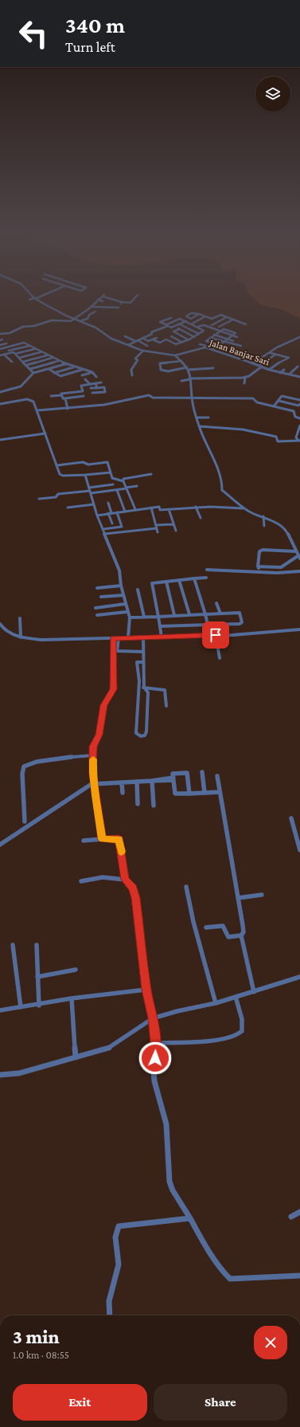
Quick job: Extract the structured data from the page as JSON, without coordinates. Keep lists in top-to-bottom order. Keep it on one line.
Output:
{"streets":{"street":["Jalan Banjar Sari"]},"page":{"turn":["340 m","Turn left"],"heading":["3 min","1.0 km · 08:55"],"buttons":["Exit","Share"]}}
